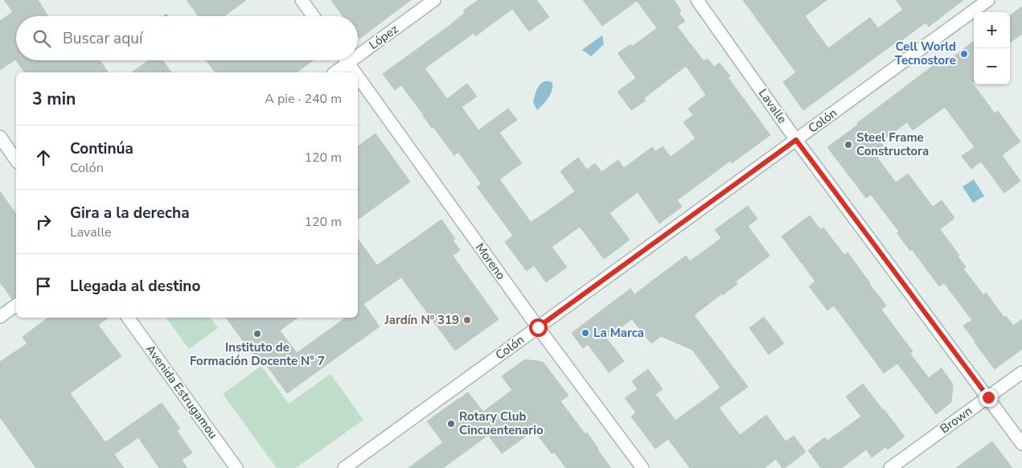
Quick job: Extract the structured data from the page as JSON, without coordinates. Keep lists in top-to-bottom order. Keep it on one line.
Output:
{"streets":{"street":["López","Lavalle","Colón","Moreno","Avenida Estrugamou","Brown"]},"crossings":[["Lavalle","Colón"],["Lavalle","Brown"],["Colón","Moreno"]],"places":["Cell World Tecnostore","Steel Frame Constructora","Jardín Nº 319","La Marca","Instituto de Formación Docente N° 7","Rotary Club Cincuentenario"],"page":{"map_buttons":["+","−"],"search":"Buscar aquí","heading":["3 min","A pie · 240 m"],"list":[["Continúa","Colón","120 m"],["Gira a la derecha","Lavalle","120 m"],"Llegada al destino"]}}
